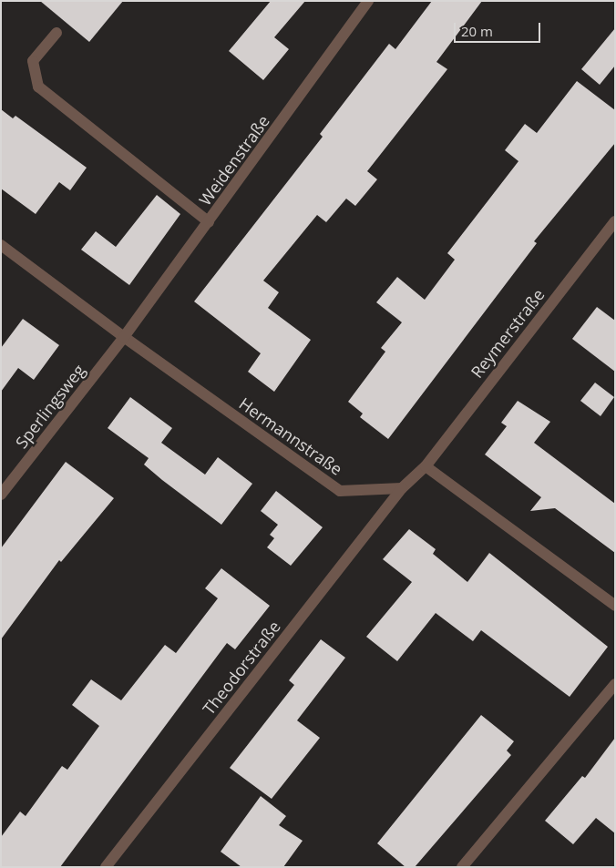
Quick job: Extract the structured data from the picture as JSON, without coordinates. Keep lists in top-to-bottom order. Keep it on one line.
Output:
{"streets":{"street":["Weidenstraße","Reymerstraße","Sperlingsweg","Hermannstraße","Theodorstraße"]},"crossings":[["Weidenstraße","Sperlingsweg"],["Weidenstraße","Hermannstraße"],["Sperlingsweg","Hermannstraße"],["Hermannstraße","Theodorstraße"]],"scale_bar":"20 m"}
